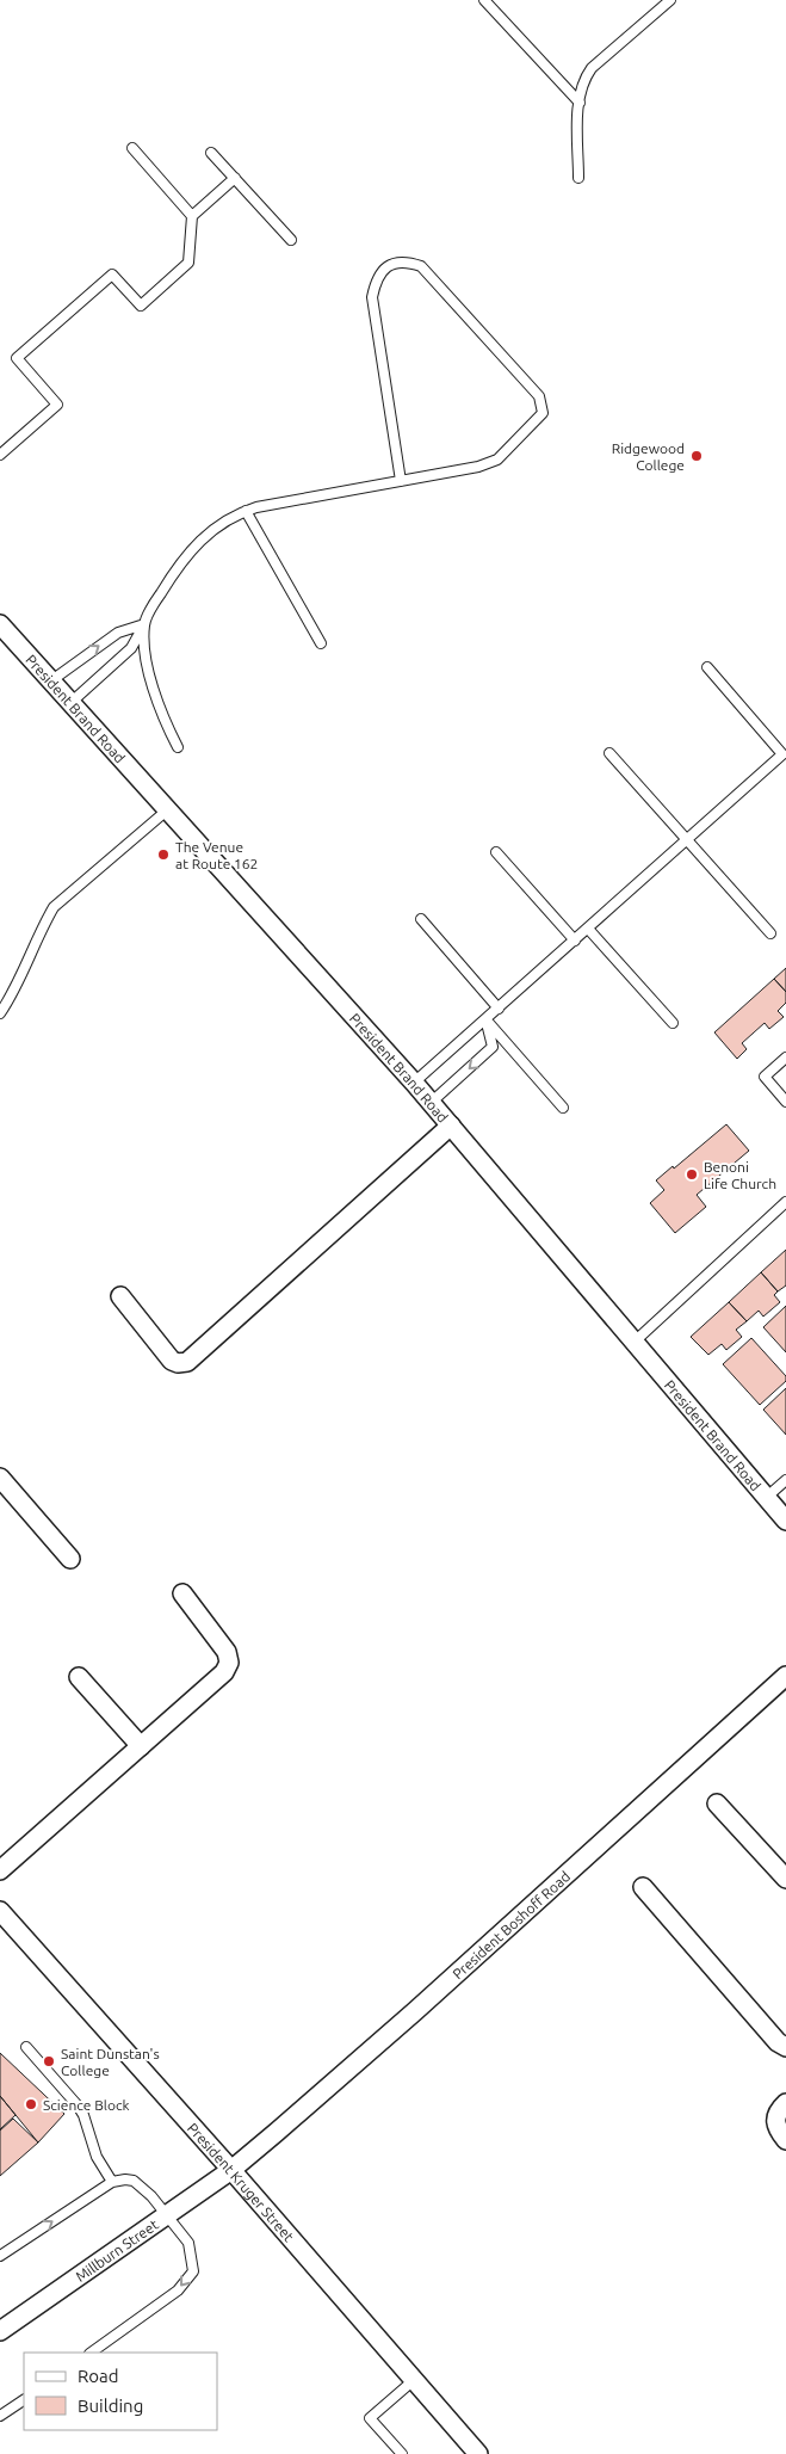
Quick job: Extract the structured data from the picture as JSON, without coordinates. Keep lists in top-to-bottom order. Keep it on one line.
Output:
{"streets":{"street":["President Brand Road","President Boshoff Road","President Kruger Street","Millburn Street"]},"crossings":[["President Boshoff Road","President Kruger Street"],["President Boshoff Road","Millburn Street"],["President Kruger Street","Millburn Street"]],"places":["Ridgewood College","The Venue at Route 162","Benoni Life Church","Saint Dunstan's College","Science Block"],"legend":["Road","Building"]}
